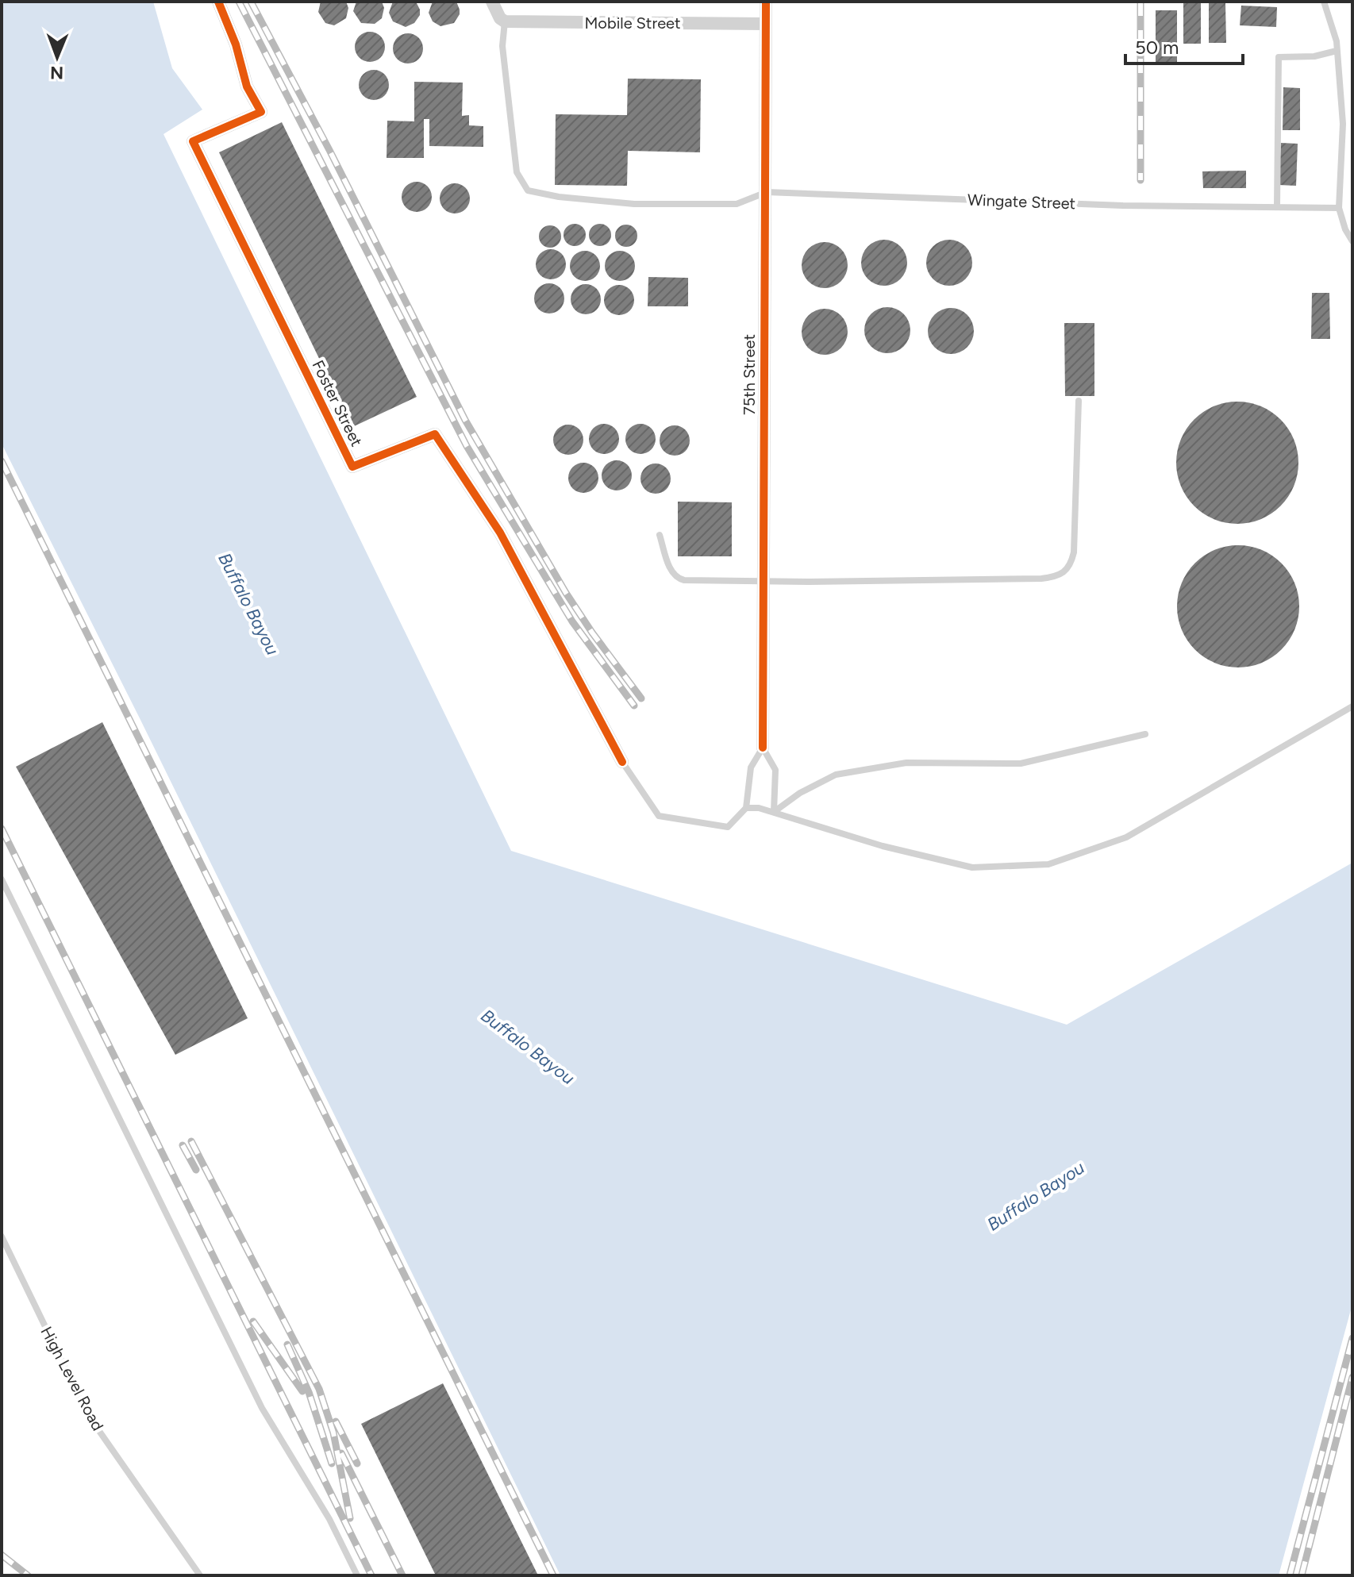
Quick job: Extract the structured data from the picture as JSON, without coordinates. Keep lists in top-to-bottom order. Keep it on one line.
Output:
{"streets":{"street":["Mobile Street","75th Street","Foster Street"],"lane":["Wingate Street","High Level Road"]},"crossings":[["Mobile Street","75th Street"],["Wingate Street","75th Street"]],"water":["Buffalo Bayou"],"scale_bar":"50 m","north":"bottom"}
